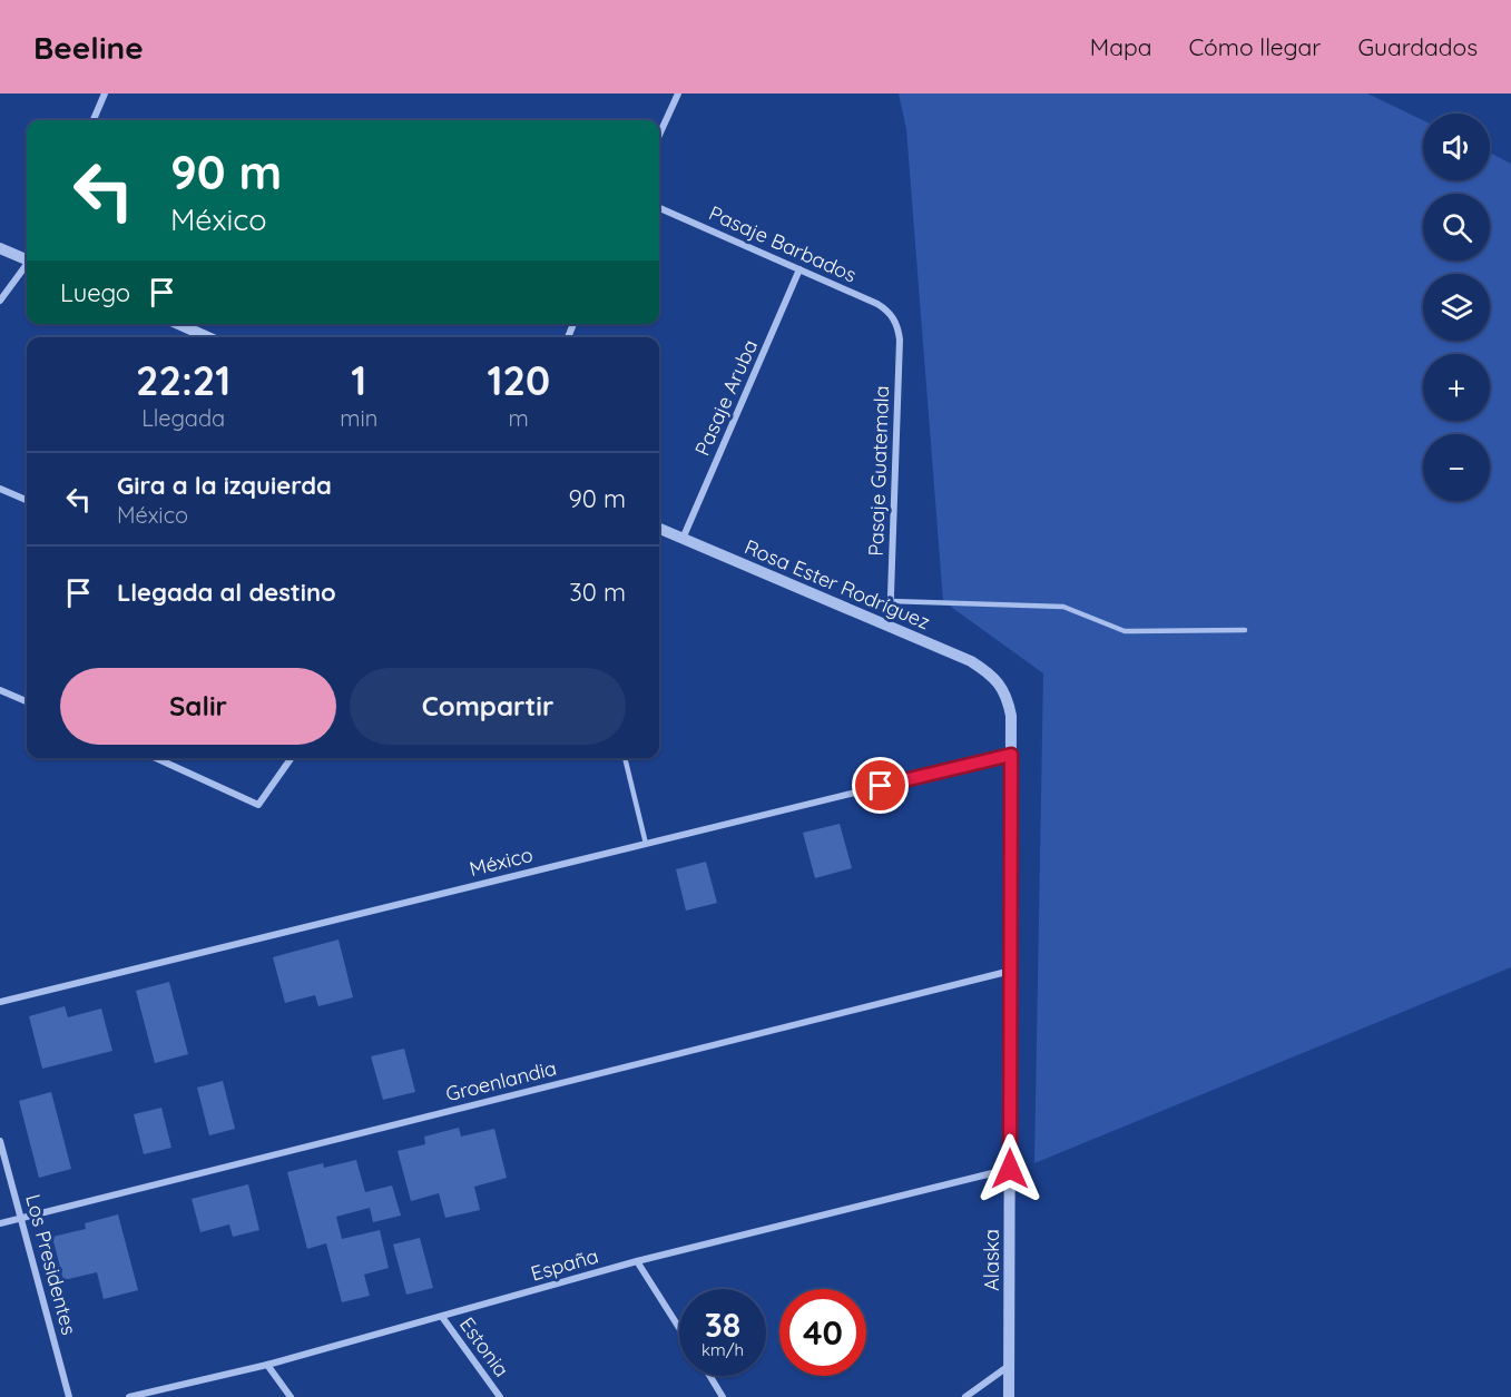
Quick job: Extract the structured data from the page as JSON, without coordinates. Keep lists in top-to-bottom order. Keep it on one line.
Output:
{"streets":{"street":["Pasaje Barbados","Pasaje Aruba","Pasaje Guatemala","Rosa Ester Rodríguez","México","Groenlandia","Alaska","Los Presidentes","España","Estonia"]},"crossings":[["Pasaje Barbados","Pasaje Aruba"],["Pasaje Barbados","Pasaje Guatemala"],["Pasaje Aruba","Rosa Ester Rodríguez"],["Pasaje Guatemala","Rosa Ester Rodríguez"],["Rosa Ester Rodríguez","Alaska"],["México","Alaska"],["Groenlandia","Alaska"],["Groenlandia","Los Presidentes"],["Alaska","España"],["España","Estonia"]],"page":{"header":"Beeline","nav":["Mapa","Cómo llegar","Guardados"],"map_buttons":["+","−"],"turn":["90 m","México"],"then":"Luego","eta":["22:21","Llegada","1","min","120","m"],"list":[{"name":"Gira a la izquierda","note":"México","value":"90 m"},{"name":"Llegada al destino","value":"30 m"}],"buttons":["Salir","Compartir"],"speed":"38 km/h","limit":"40"}}
